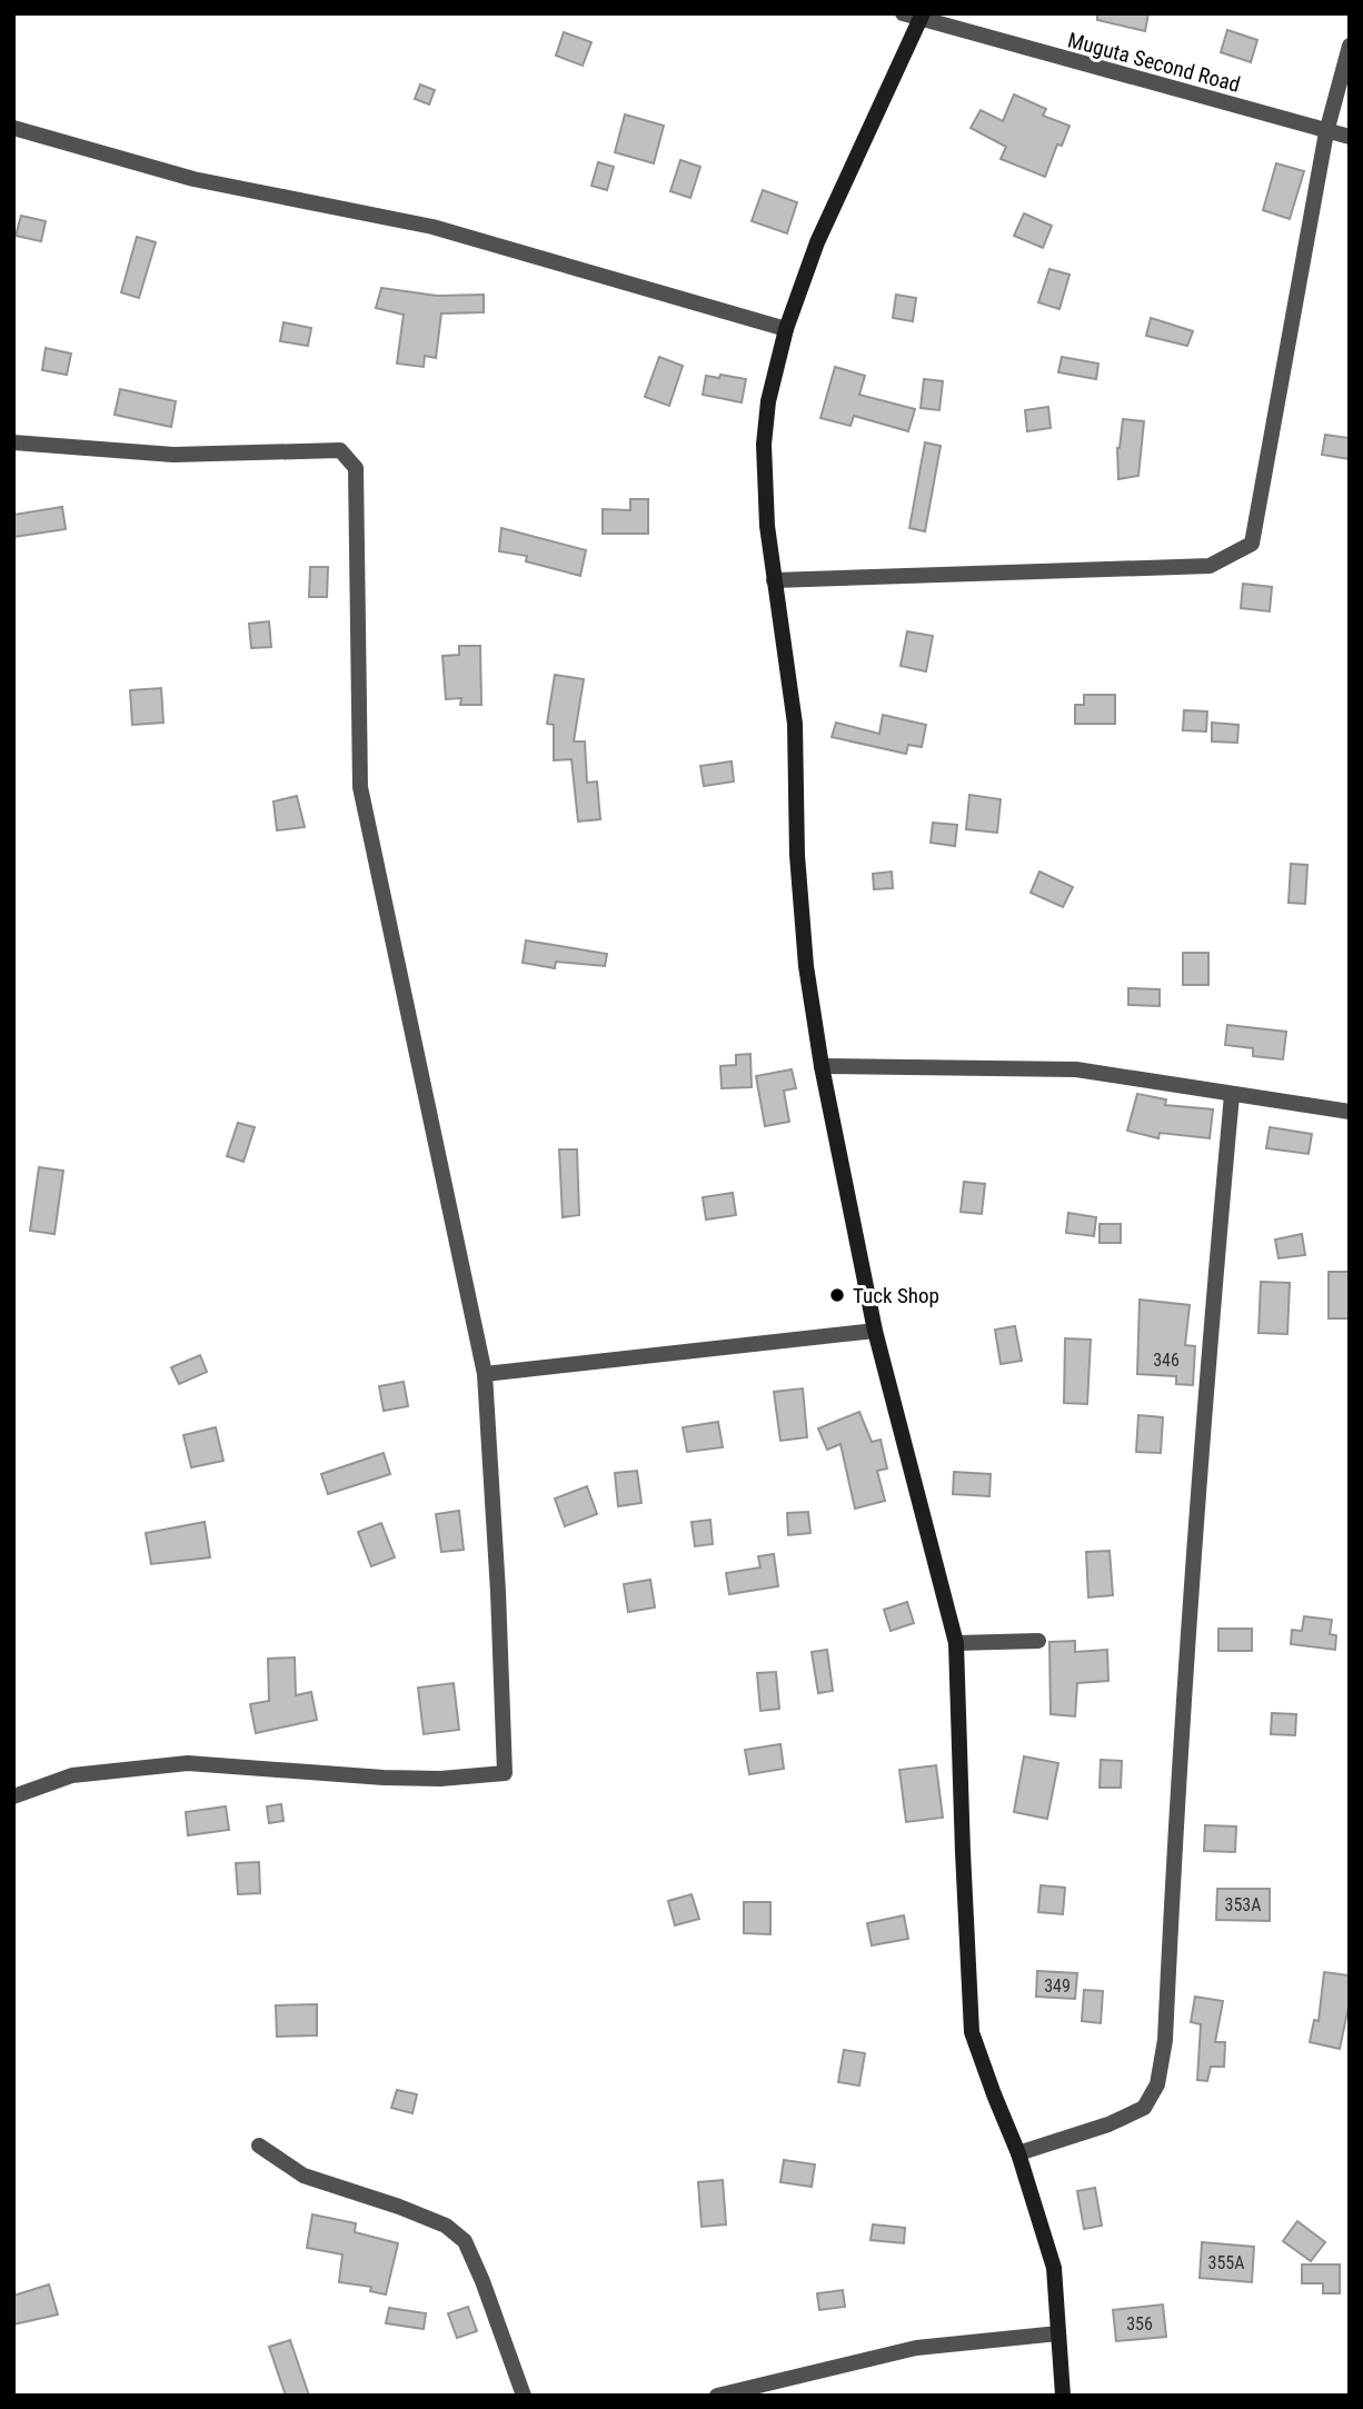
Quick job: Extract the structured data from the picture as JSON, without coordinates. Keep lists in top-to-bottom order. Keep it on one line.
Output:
{"streets":{"street":["Muguta Second Road"]},"places":["Tuck Shop"],"house_numbers":["346","353A","349","355A","356"]}
